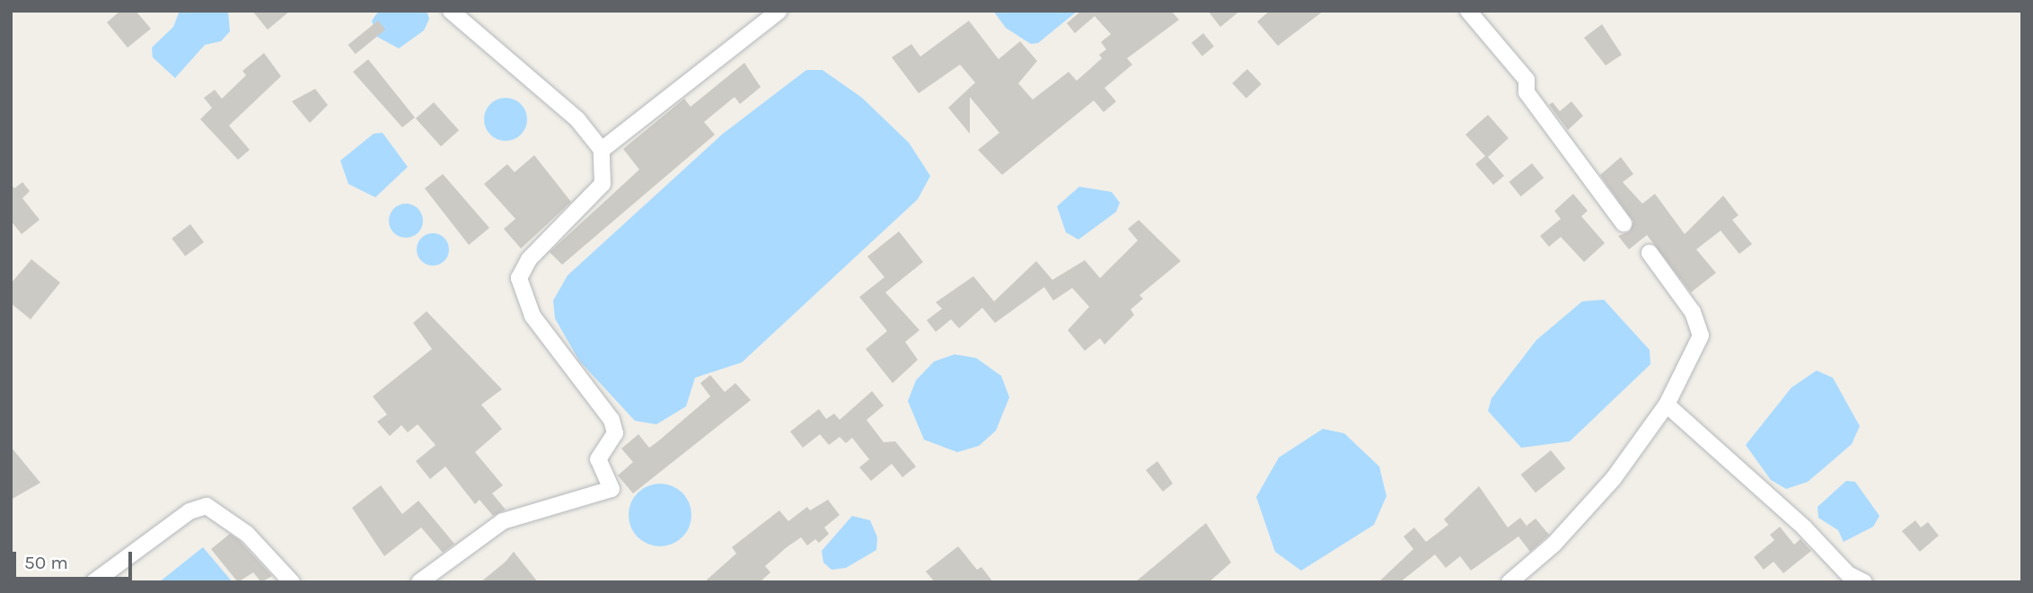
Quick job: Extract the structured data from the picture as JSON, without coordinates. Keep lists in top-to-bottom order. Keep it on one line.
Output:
{"scale_bar":"50 m"}
